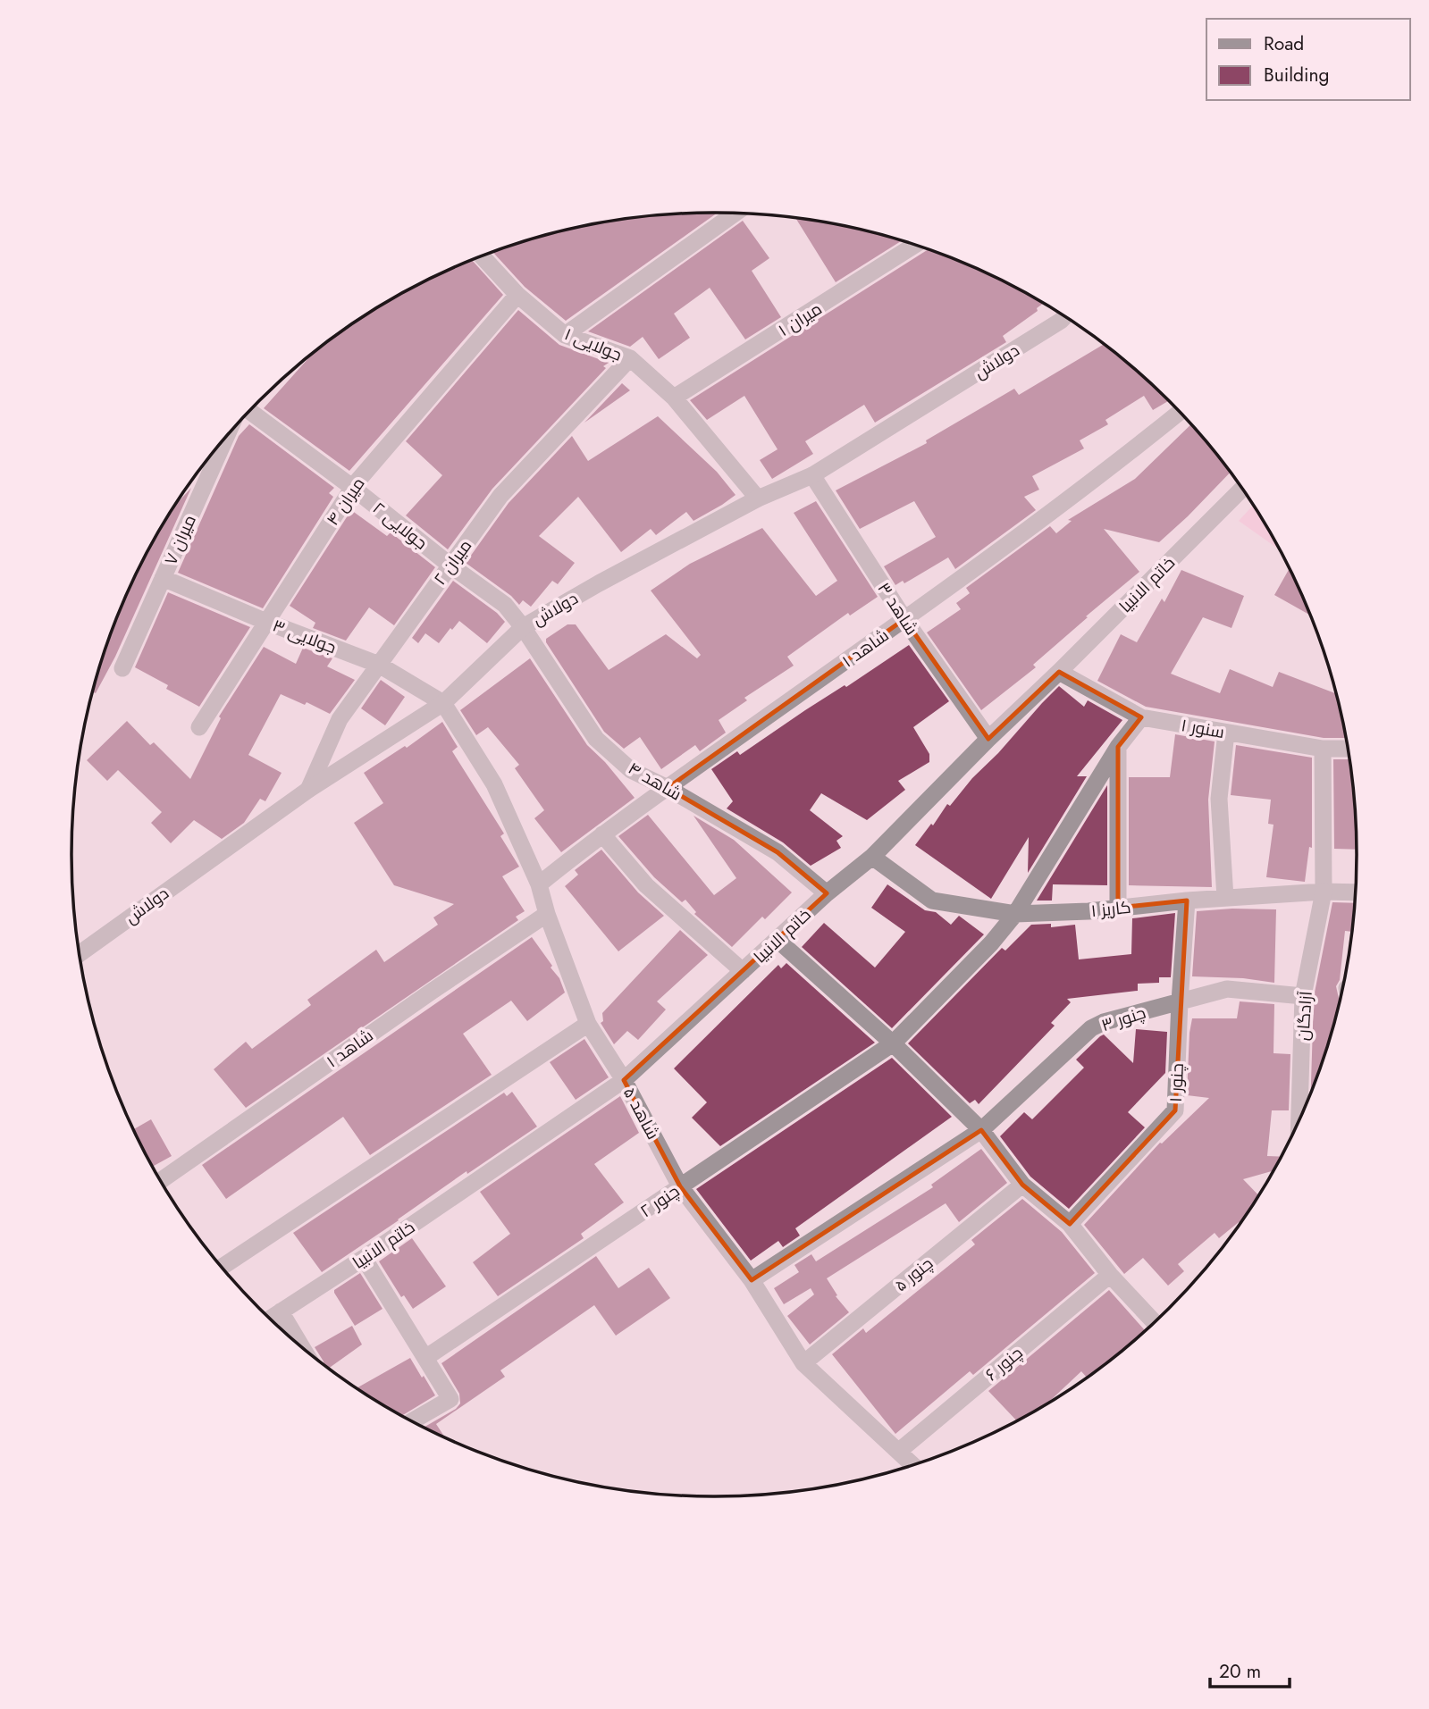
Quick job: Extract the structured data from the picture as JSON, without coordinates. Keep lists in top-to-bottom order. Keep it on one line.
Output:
{"streets":{"street":["میران ۱","جولایی ۱","دولاش","میران ۴","جولایی ۲","میران ۷","میران ۲","خاتم الانبیا","شاهد ۳","جولایی ۳","شاهد ۱","سنور ۱","شاهد ۴","کاریز ۱","آزادگان","چنور ۳","چنور ۱","شاهد ۵","چنور ۲","چنور ۵","چنور ۶"]},"crossings":[["میران ۱","جولایی ۱"],["جولایی ۱","دولاش"],["جولایی ۱","میران ۴"],["جولایی ۱","میران ۲"],["دولاش","جولایی ۲"],["دولاش","میران ۲"],["دولاش","شاهد ۳"],["دولاش","جولایی ۳"],["دولاش","شاهد ۴"],["دولاش","شاهد ۵"],["میران ۴","جولایی ۲"],["میران ۴","جولایی ۳"],["جولایی ۲","میران ۲"],["جولایی ۲","شاهد ۴"],["میران ۷","جولایی ۳"],["میران ۲","جولایی ۳"],["خاتم الانبیا","شاهد ۳"],["خاتم الانبیا","سنور ۱"],["خاتم الانبیا","شاهد ۴"],["خاتم الانبیا","کاریز ۱"],["خاتم الانبیا","شاهد ۵"],["شاهد ۳","شاهد ۱"],["جولایی ۳","شاهد ۵"],["شاهد ۱","شاهد ۴"],["شاهد ۱","شاهد ۵"],["سنور ۱","آزادگان"],["سنور ۱","چنور ۲"],["کاریز ۱","آزادگان"],["کاریز ۱","چنور ۱"],["کاریز ۱","چنور ۲"],["آزادگان","چنور ۳"],["چنور ۳","چنور ۱"],["چنور ۳","شاهد ۵"],["شاهد ۵","چنور ۲"],["شاهد ۵","چنور ۵"],["شاهد ۵","چنور ۶"]],"legend":["Road","Building"],"scale_bar":"20 m"}
